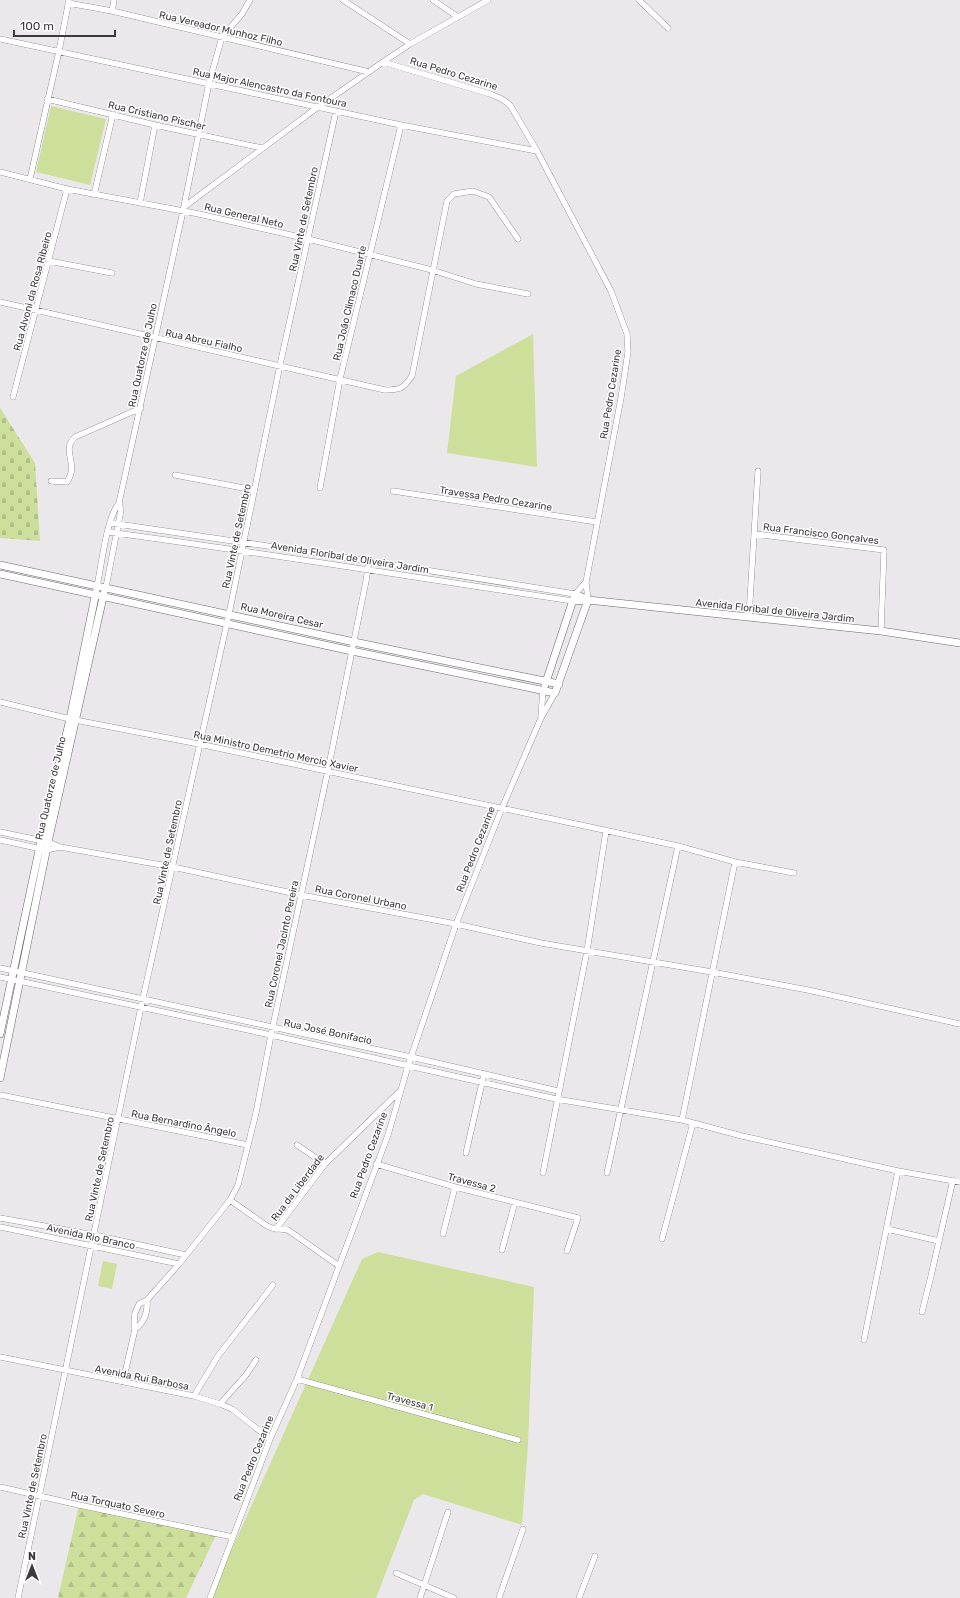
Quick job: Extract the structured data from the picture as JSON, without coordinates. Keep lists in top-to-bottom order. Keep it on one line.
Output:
{"streets":{"street":["Rua Vereador Munhoz Filho","Rua Pedro Cezarine","Rua Major Alencastro da Fontoura","Rua Cristiano Pischer","Rua General Neto","Rua Vinte de Setembro","Rua Alvoni da Rosa Ribeiro","Rua João Climaco Duarte","Rua Abreu Fialho","Rua Quatorze de Julho","Travessa Pedro Cezarine","Rua Francisco Gonçalves","Avenida Floribal de Oliveira Jardim","Rua Moreira Cesar","Rua Ministro Demetrio Mercio Xavier","Rua Coronel Urbano","Rua Coronel Jacinto Pereira","Rua José Bonifacio","Rua Bernardino Ângelo","Travessa 2","Rua da Liberdade","Avenida Rio Branco","Avenida Rui Barbosa","Travessa 1","Rua Torquato Severo"]},"crossings":[["Rua Vereador Munhoz Filho","Rua Quatorze de Julho"],["Rua Pedro Cezarine","Rua Major Alencastro da Fontoura"],["Rua Pedro Cezarine","Travessa Pedro Cezarine"],["Rua Pedro Cezarine","Avenida Floribal de Oliveira Jardim"],["Rua Pedro Cezarine","Rua Moreira Cesar"],["Rua Pedro Cezarine","Rua Ministro Demetrio Mercio Xavier"],["Rua Pedro Cezarine","Rua Coronel Urbano"],["Rua Pedro Cezarine","Rua José Bonifacio"],["Rua Pedro Cezarine","Travessa 2"],["Rua Pedro Cezarine","Rua da Liberdade"],["Rua Pedro Cezarine","Avenida Rui Barbosa"],["Rua Pedro Cezarine","Travessa 1"],["Rua Pedro Cezarine","Rua Torquato Severo"],["Rua Major Alencastro da Fontoura","Rua Vinte de Setembro"],["Rua Major Alencastro da Fontoura","Rua João Climaco Duarte"],["Rua Major Alencastro da Fontoura","Rua Quatorze de Julho"],["Rua Cristiano Pischer","Rua Quatorze de Julho"],["Rua General Neto","Rua Vinte de Setembro"],["Rua General Neto","Rua Alvoni da Rosa Ribeiro"],["Rua General Neto","Rua João Climaco Duarte"],["Rua General Neto","Rua Abreu Fialho"],["Rua General Neto","Rua Quatorze de Julho"],["Rua Vinte de Setembro","Rua Abreu Fialho"],["Rua Vinte de Setembro","Avenida Floribal de Oliveira Jardim"],["Rua Vinte de Setembro","Rua Moreira Cesar"],["Rua Vinte de Setembro","Rua Ministro Demetrio Mercio Xavier"],["Rua Vinte de Setembro","Rua Coronel Urbano"],["Rua Vinte de Setembro","Rua José Bonifacio"],["Rua Vinte de Setembro","Rua Bernardino Ângelo"],["Rua Vinte de Setembro","Avenida Rio Branco"],["Rua Vinte de Setembro","Avenida Rui Barbosa"],["Rua Vinte de Setembro","Rua Torquato Severo"],["Rua Alvoni da Rosa Ribeiro","Rua Abreu Fialho"],["Rua João Climaco Duarte","Rua Abreu Fialho"],["Rua Abreu Fialho","Rua Quatorze de Julho"],["Rua Quatorze de Julho","Avenida Floribal de Oliveira Jardim"],["Rua Quatorze de Julho","Rua Moreira Cesar"],["Rua Quatorze de Julho","Rua Ministro Demetrio Mercio Xavier"],["Rua Quatorze de Julho","Rua Coronel Urbano"],["Rua Quatorze de Julho","Rua José Bonifacio"],["Rua Francisco Gonçalves","Avenida Floribal de Oliveira Jardim"],["Avenida Floribal de Oliveira Jardim","Rua Coronel Jacinto Pereira"],["Rua Moreira Cesar","Rua Coronel Jacinto Pereira"],["Rua Ministro Demetrio Mercio Xavier","Rua Coronel Jacinto Pereira"],["Rua Coronel Urbano","Rua Coronel Jacinto Pereira"],["Rua Coronel Jacinto Pereira","Rua José Bonifacio"],["Rua Coronel Jacinto Pereira","Rua Bernardino Ângelo"],["Rua Coronel Jacinto Pereira","Avenida Rio Branco"],["Rua Coronel Jacinto Pereira","Avenida Rui Barbosa"]],"scale_bar":"100 m","north":"top"}
